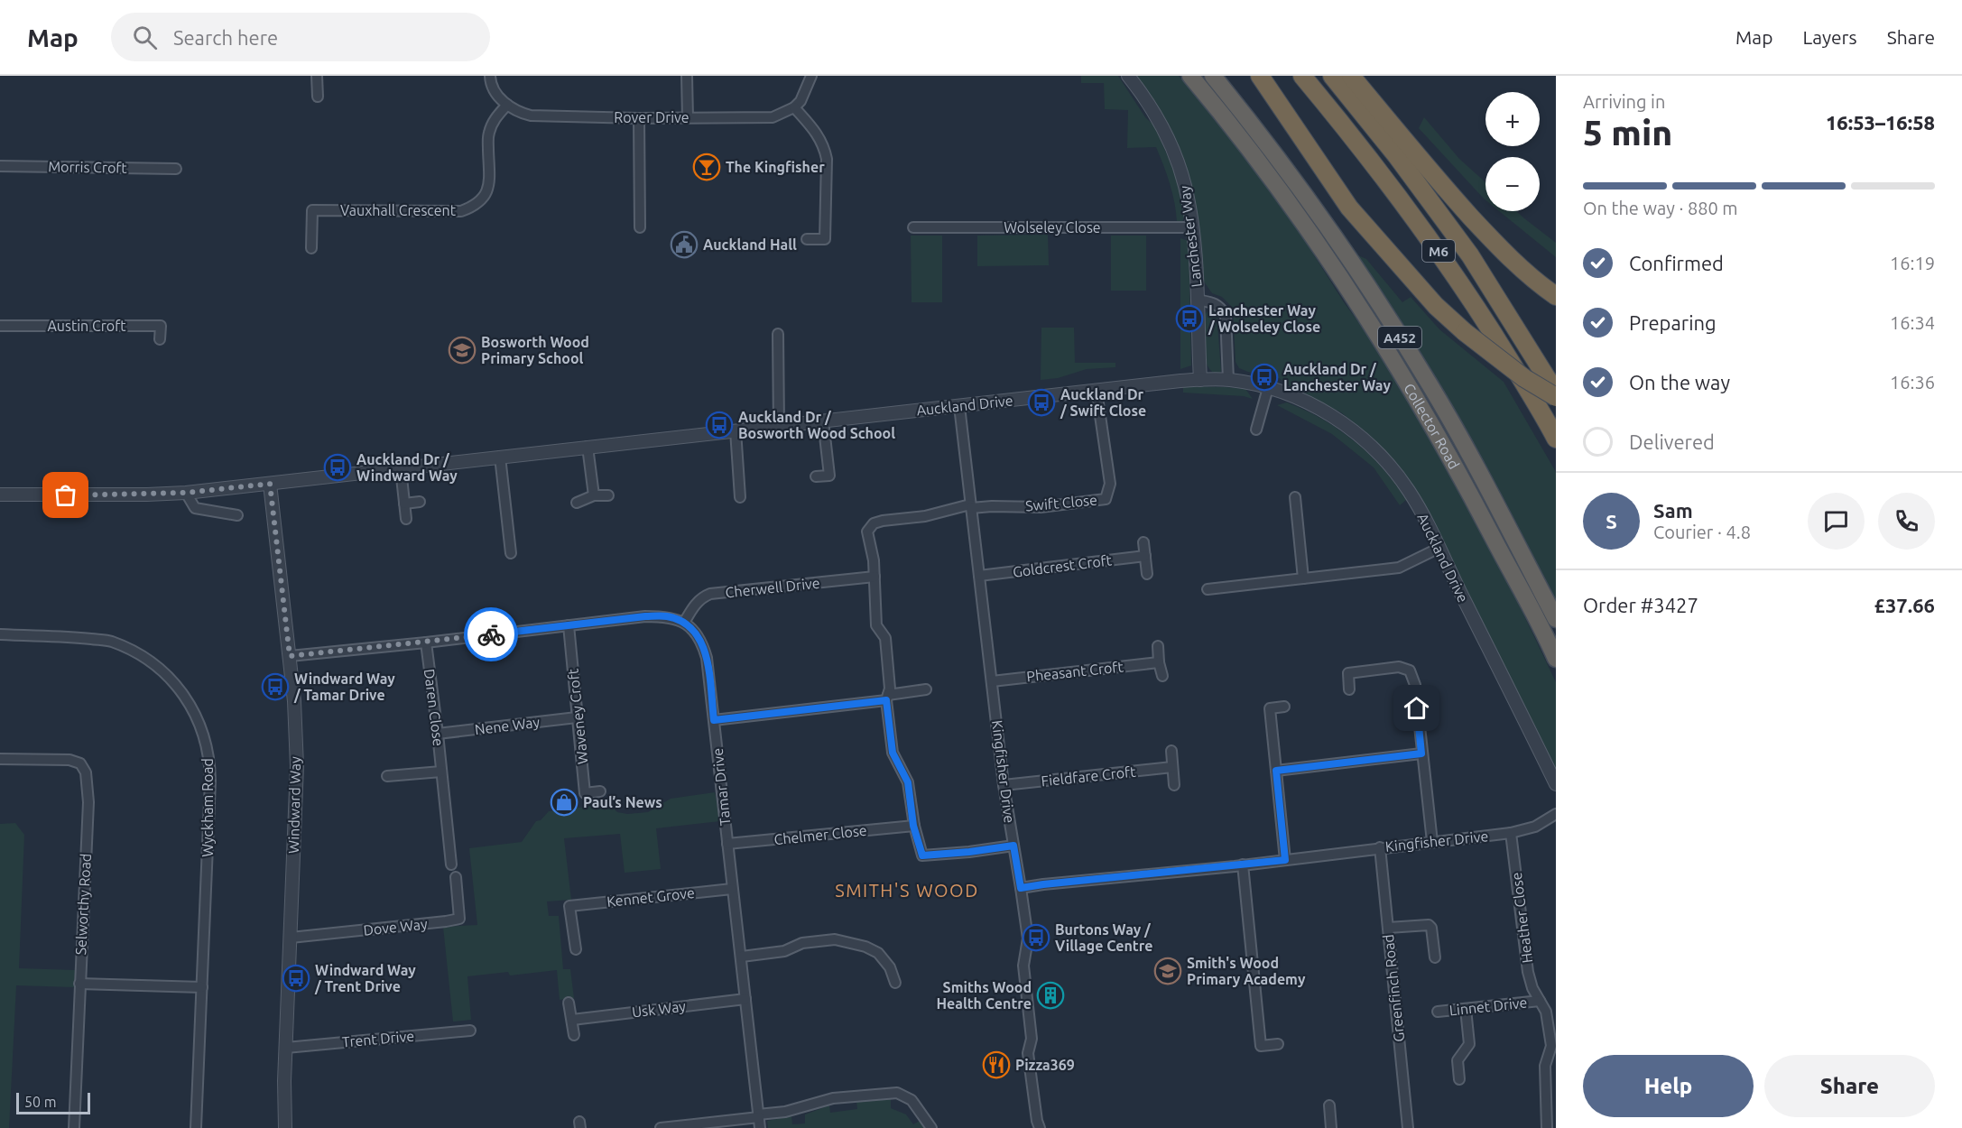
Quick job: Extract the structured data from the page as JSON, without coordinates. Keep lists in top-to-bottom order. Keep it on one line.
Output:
{"streets":{"highway":["M6","A452","Collector Road"],"street":["Rover Drive","Morris Croft","Vauxhall Crescent","Wolseley Close","Lanchester Way","Austin Croft","Auckland Drive","Swift Close","Goldcrest Croft","Cherwell Drive","Pheasant Croft","Daren Close","Waveney Croft","Nene Way","Kingfisher Drive","Fieldfare Croft","Tamar Drive","Windward Way","Wyckham Road","Chelmer Close","Kennet Grove","Selworthy Road","Heather Close","Dove Way","Greenfinch Road","Linnet Drive","Usk Way","Trent Drive"]},"crossings":[["Rover Drive","Vauxhall Crescent"],["Wolseley Close","Lanchester Way"],["Lanchester Way","Auckland Drive"],["Auckland Drive","Swift Close"],["Auckland Drive","Kingfisher Drive"],["Auckland Drive","Windward Way"],["Swift Close","Kingfisher Drive"],["Goldcrest Croft","Kingfisher Drive"],["Cherwell Drive","Tamar Drive"],["Pheasant Croft","Kingfisher Drive"],["Daren Close","Nene Way"],["Waveney Croft","Nene Way"],["Kingfisher Drive","Fieldfare Croft"],["Kingfisher Drive","Heather Close"],["Kingfisher Drive","Greenfinch Road"],["Tamar Drive","Chelmer Close"],["Tamar Drive","Kennet Grove"],["Tamar Drive","Usk Way"],["Windward Way","Dove Way"],["Windward Way","Trent Drive"],["Heather Close","Linnet Drive"]],"districts":["SMITH'S WOOD"],"places":{"bar":["The Kingfisher"],"public building":["Auckland Hall"],"bus stop":["Lanchester Way / Wolseley Close","Auckland Dr / Lanchester Way","Auckland Dr / Swift Close","Auckland Dr / Bosworth Wood School","Auckland Dr / Windward Way","Windward Way / Tamar Drive","Burtons Way / Village Centre","Windward Way / Trent Drive"],"school or university":["Bosworth Wood Primary School","Smith's Wood Primary Academy"],"shop":["Paul’s News"],"building":["Smiths Wood Health Centre"],"restaurant":["Pizza369"]},"scale_bar":"50 m","page":{"header":"Map","search":"Search here","nav":["Map","Layers","Share"],"heading":["5 min","Arriving in","16:53–16:58"],"panel":["Sam","Courier · 4.8","Order #3427","£37.66"],"map_buttons":["+","−"],"bar":"On the way · 880 m","list":[["Confirmed","16:19"],["Preparing","16:34"],["On the way","16:36"],"Delivered"],"round":"S","buttons":["Help","Share"],"scale":"50 m"}}
